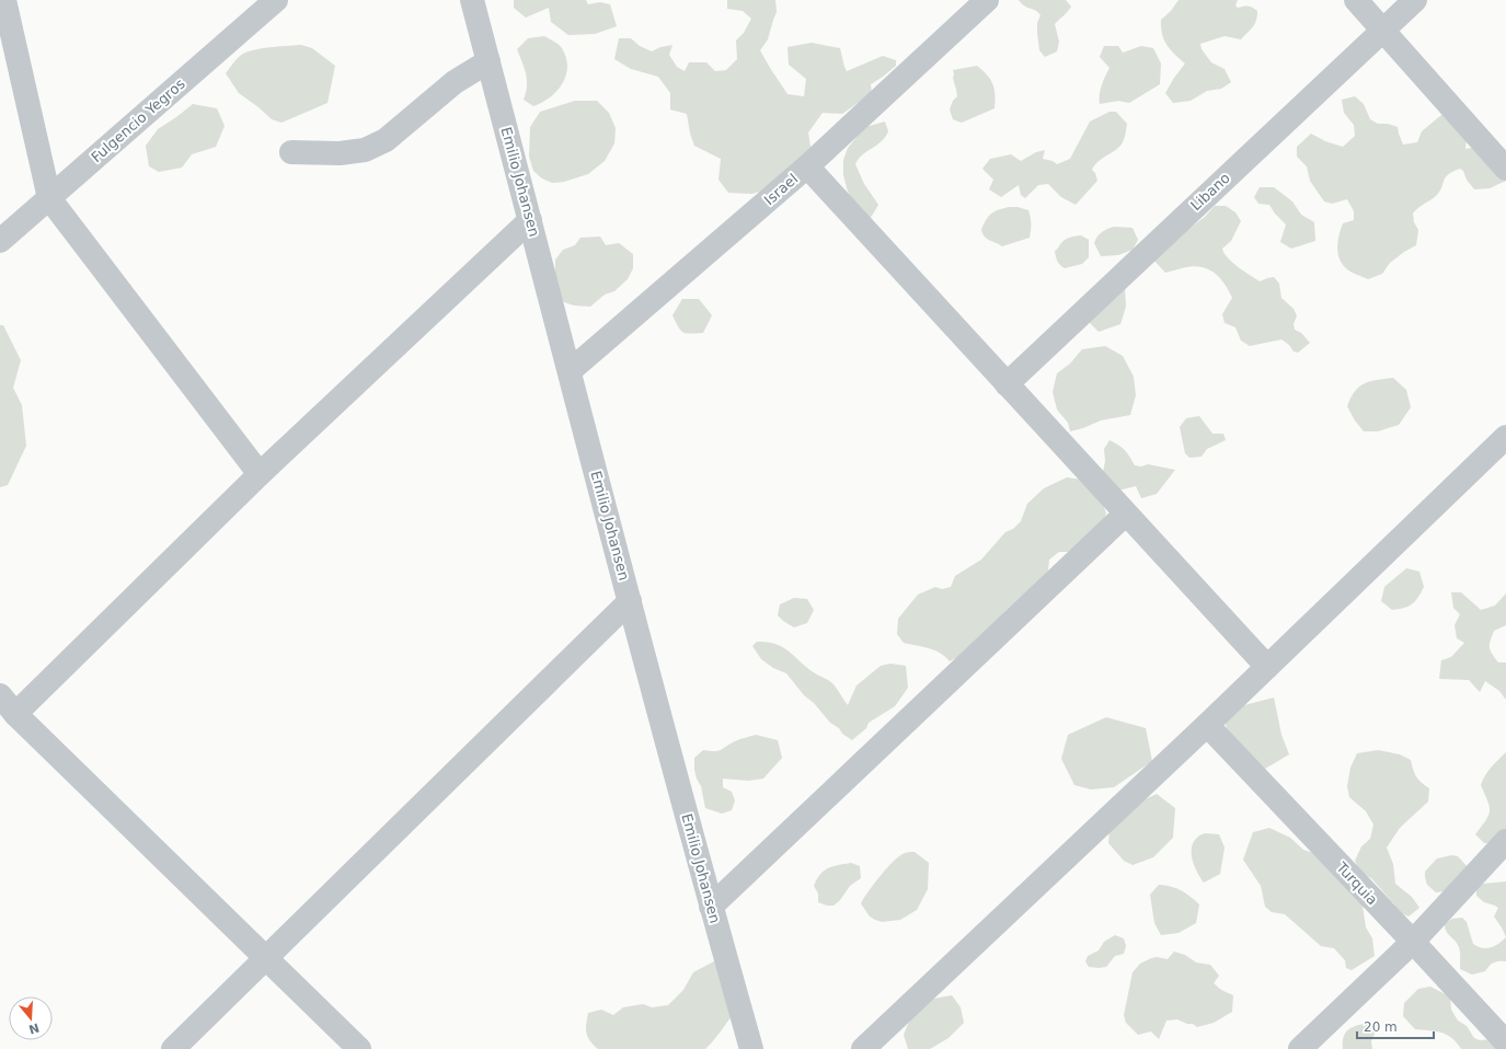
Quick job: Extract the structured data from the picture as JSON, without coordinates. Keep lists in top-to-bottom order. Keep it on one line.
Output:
{"streets":{"street":["Fulgencio Yegros","Emilio Johansen","Israel","Libano","Turquia"]},"crossings":[["Emilio Johansen","Israel"]],"scale_bar":"20 m","north":"bottom"}
